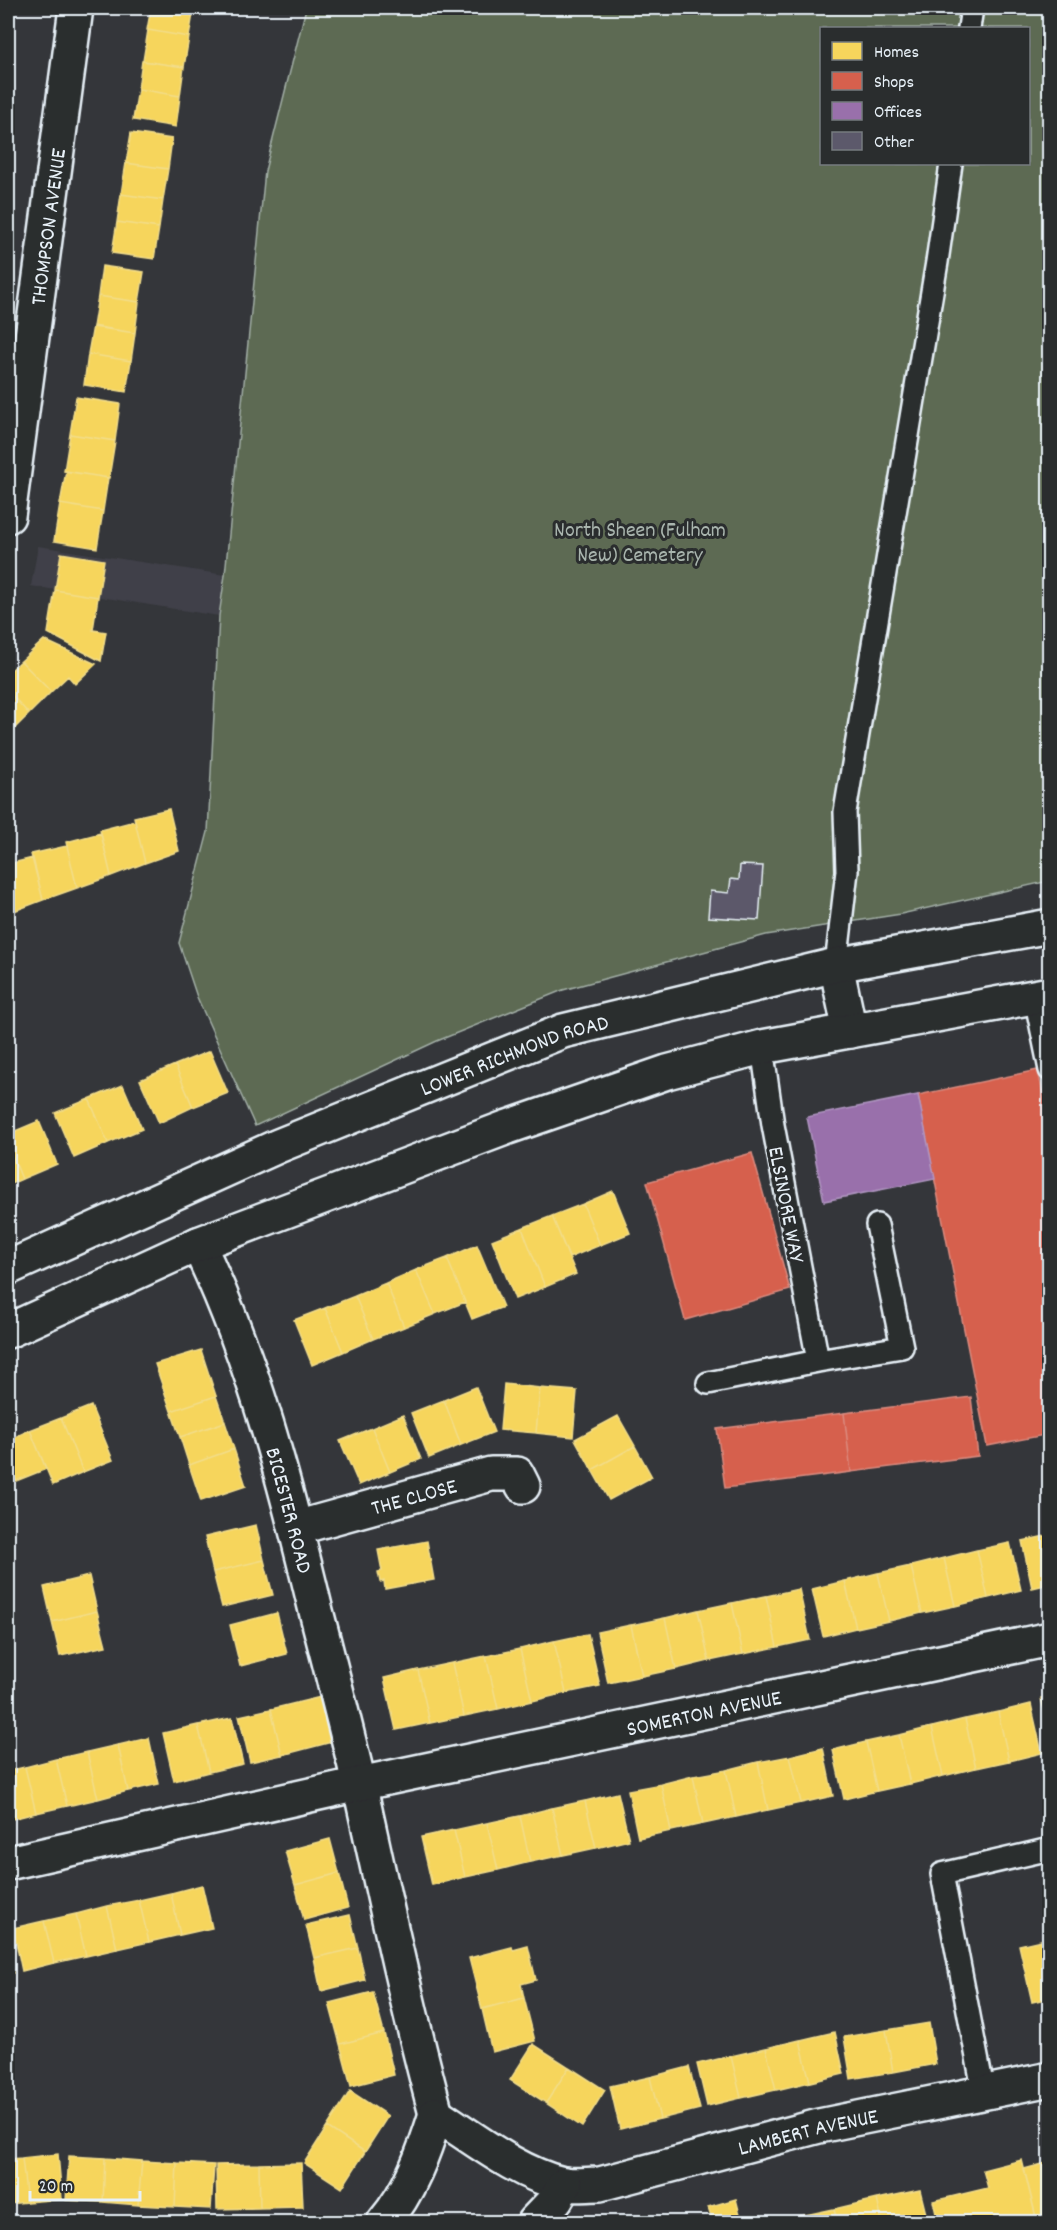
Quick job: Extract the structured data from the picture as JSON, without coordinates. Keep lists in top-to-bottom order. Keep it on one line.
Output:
{"streets":{"main road":["THOMPSON AVENUE","LOWER RICHMOND ROAD","THE CLOSE","BICESTER ROAD","SOMERTON AVENUE","LAMBERT AVENUE"],"lane":["ELSINORE WAY"]},"crossings":[["THE CLOSE","BICESTER ROAD"],["BICESTER ROAD","SOMERTON AVENUE"],["BICESTER ROAD","LAMBERT AVENUE"]],"parks":["North Sheen (Fulham New) Cemetery"],"legend":["Homes","Shops","Offices","Other"],"scale_bar":"20 m"}
